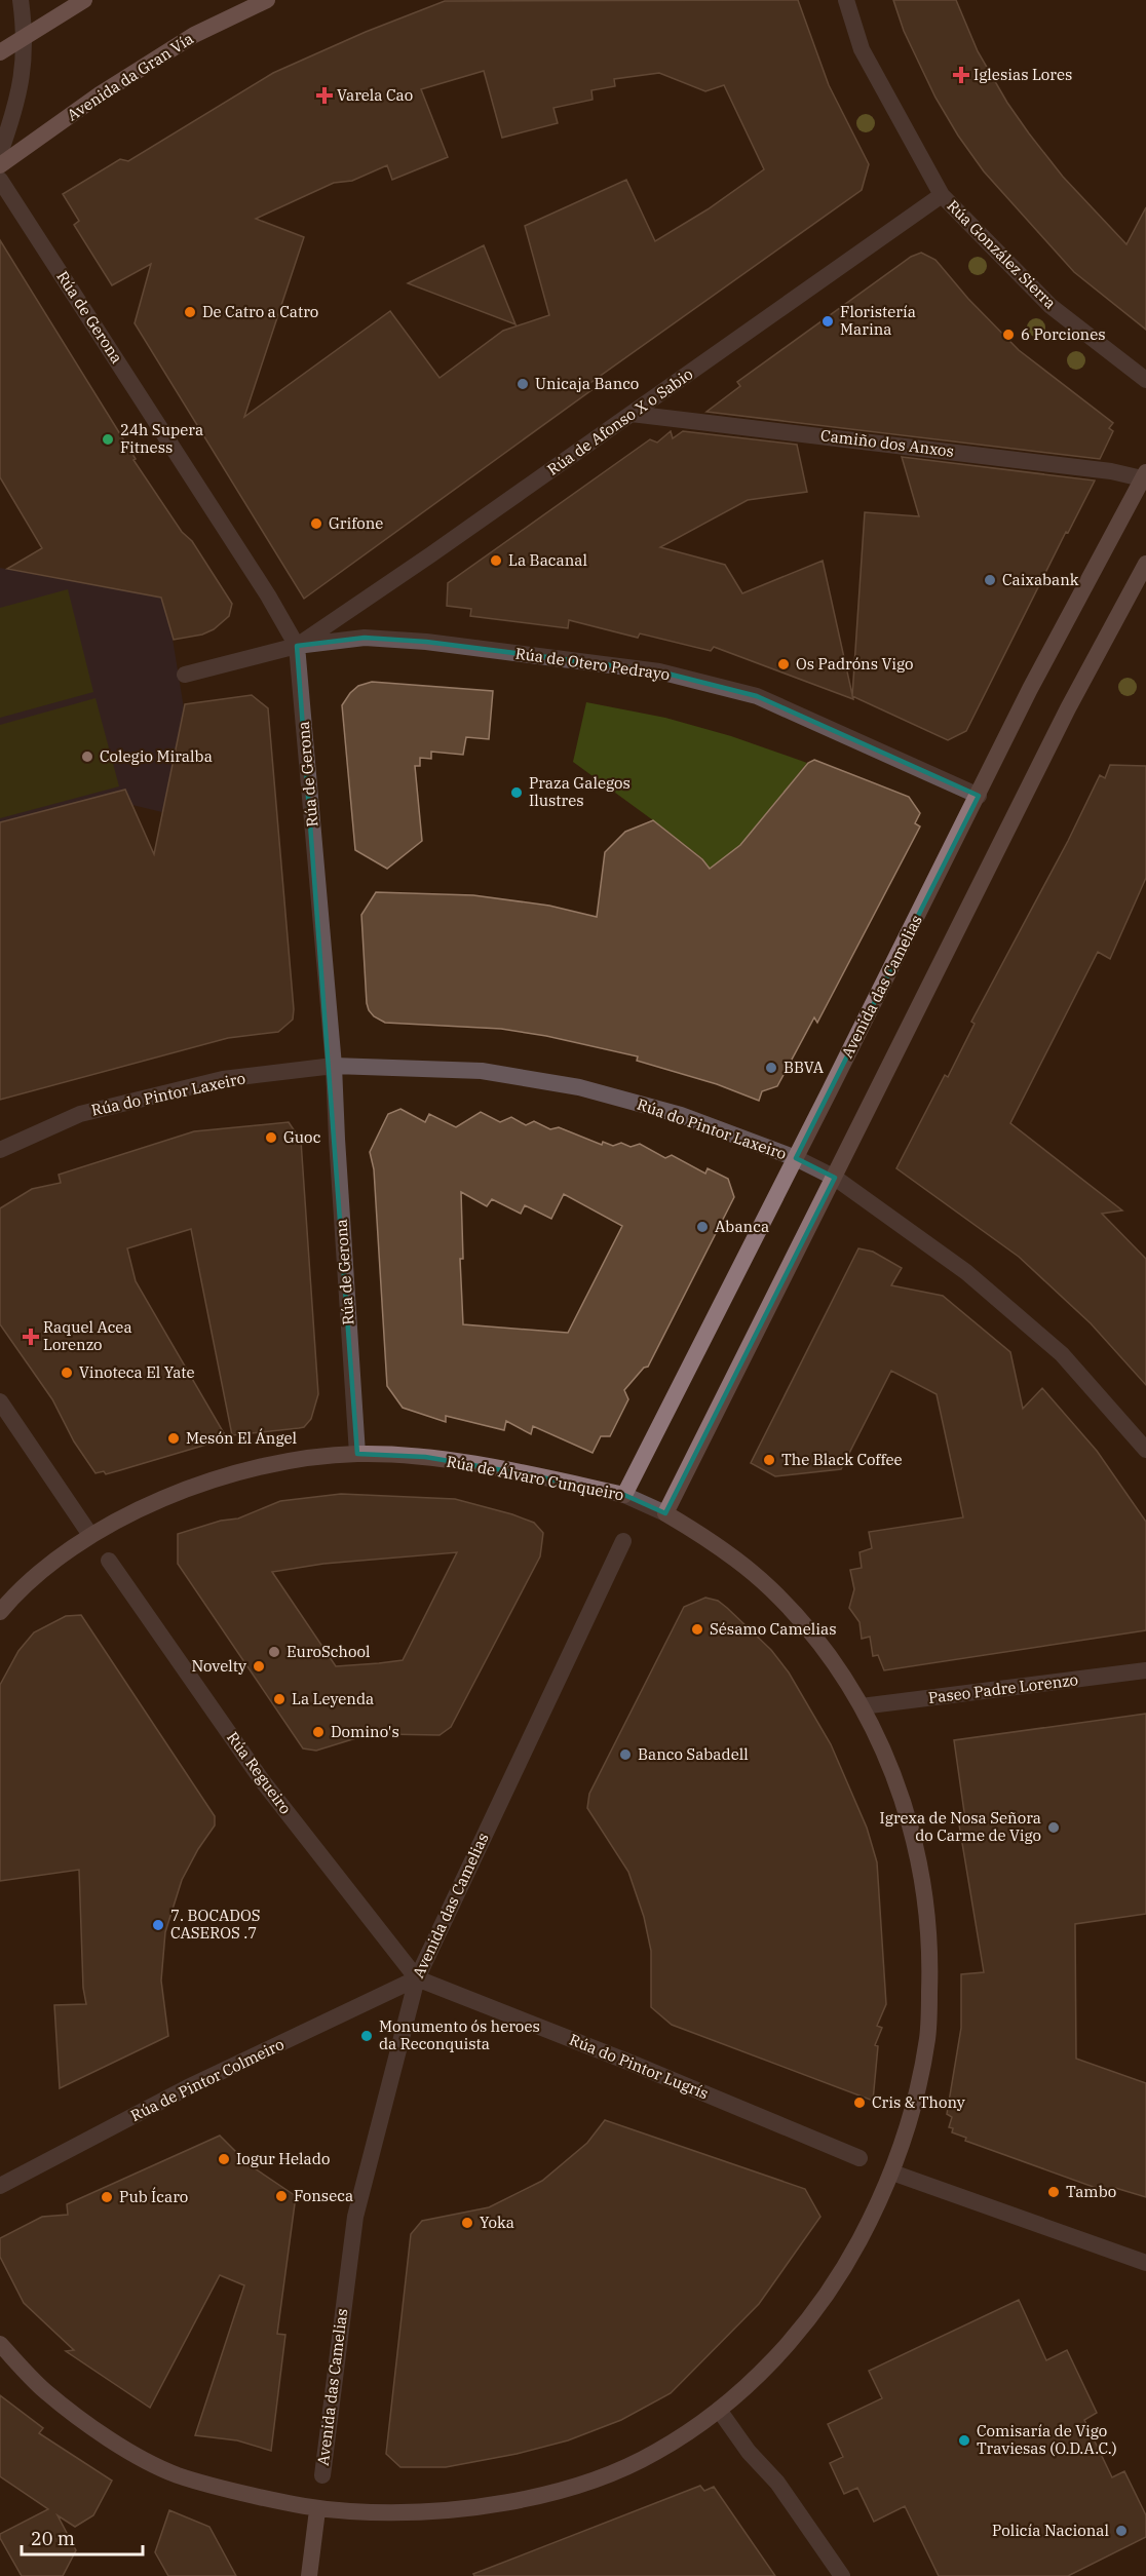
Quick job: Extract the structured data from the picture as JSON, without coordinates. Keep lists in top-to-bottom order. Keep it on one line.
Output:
{"streets":{"main road":["Avenida da Gran Vía","Avenida das Camelias","Rúa de Álvaro Cunqueiro"],"street":["Rúa González Sierra","Rúa de Gerona","Rúa de Afonso X o Sabio","Camiño dos Anxos","Rúa de Otero Pedrayo","Rúa do Pintor Laxeiro","Paseo Padre Lorenzo","Rúa Regueiro","Rúa do Pintor Lugrís","Rúa de Pintor Colmeiro"]},"crossings":[["Rúa González Sierra","Rúa de Afonso X o Sabio"],["Rúa de Gerona","Rúa de Afonso X o Sabio"],["Rúa de Gerona","Rúa de Otero Pedrayo"],["Rúa de Gerona","Rúa do Pintor Laxeiro"],["Rúa de Gerona","Rúa de Álvaro Cunqueiro"],["Rúa de Afonso X o Sabio","Camiño dos Anxos"],["Rúa de Afonso X o Sabio","Rúa de Otero Pedrayo"],["Camiño dos Anxos","Avenida das Camelias"],["Rúa de Otero Pedrayo","Avenida das Camelias"],["Avenida das Camelias","Rúa do Pintor Laxeiro"],["Avenida das Camelias","Rúa de Álvaro Cunqueiro"],["Avenida das Camelias","Rúa Regueiro"],["Avenida das Camelias","Rúa do Pintor Lugrís"],["Avenida das Camelias","Rúa de Pintor Colmeiro"],["Rúa de Álvaro Cunqueiro","Paseo Padre Lorenzo"],["Rúa Regueiro","Rúa do Pintor Lugrís"],["Rúa Regueiro","Rúa de Pintor Colmeiro"],["Rúa do Pintor Lugrís","Rúa de Pintor Colmeiro"]],"places":{"health":["Iglesias Lores","Varela Cao","Raquel Acea Lorenzo"],"other":["De Catro a Catro","Floristería Marina","6 Porciones","Unicaja Banco","24h Supera Fitness","Grifone","La Bacanal","Caixabank","Os Padróns Vigo","Colegio Miralba","Praza Galegos Ilustres","BBVA","Guoc","Abanca","Vinoteca El Yate","Mesón El Ángel","The Black Coffee","Sésamo Camelias","EuroSchool","Novelty","La Leyenda","Domino's","Banco Sabadell","Igrexa de Nosa Señora do Carme de Vigo","7. BOCADOS CASEROS .7","Monumento ós heroes da Reconquista","Cris & Thony","Iogur Helado","Tambo","Fonseca","Pub Ícaro","Yoka","Comisaría de Vigo Traviesas (O.D.A.C.)","Policía Nacional"]},"scale_bar":"20 m"}
